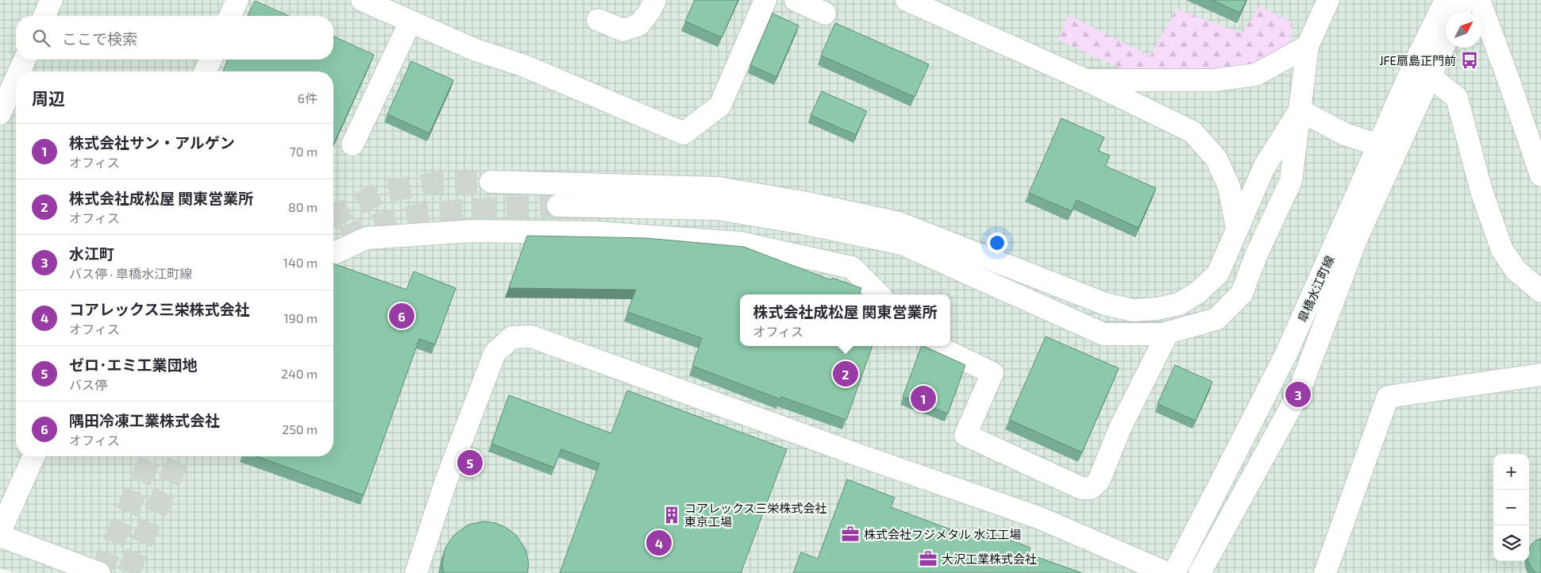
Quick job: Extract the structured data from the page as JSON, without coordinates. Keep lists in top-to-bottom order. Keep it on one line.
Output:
{"streets":{"street":["皐橋水江町線"]},"places":{"bus stop":["JFE扇島正門前"],"building":["コアレックス三栄株式会社 東京工場"],"office":["株式会社フジメタル 水江工場","大沢工業株式会社"]},"north":"top right","page":{"search":"ここで検索","heading":["周辺","6件"],"list":[{"mark":"1","name":"株式会社サン・アルゲン","note":"オフィス","value":"70 m"},{"mark":"2","name":"株式会社成松屋 関東営業所","note":"オフィス","value":"80 m"},{"mark":"3","name":"水江町","note":"バス停 · 皐橋水江町線","value":"140 m"},{"mark":"4","name":"コアレックス三栄株式会社","note":"オフィス","value":"190 m"},{"mark":"5","name":"ゼロ･エミ工業団地","note":"バス停","value":"240 m"},{"mark":"6","name":"隅田冷凍工業株式会社","note":"オフィス","value":"250 m"}],"popup":["株式会社成松屋 関東営業所","オフィス"],"pins":["6","2","3","1","5","4"],"map_buttons":["+","−"]}}
